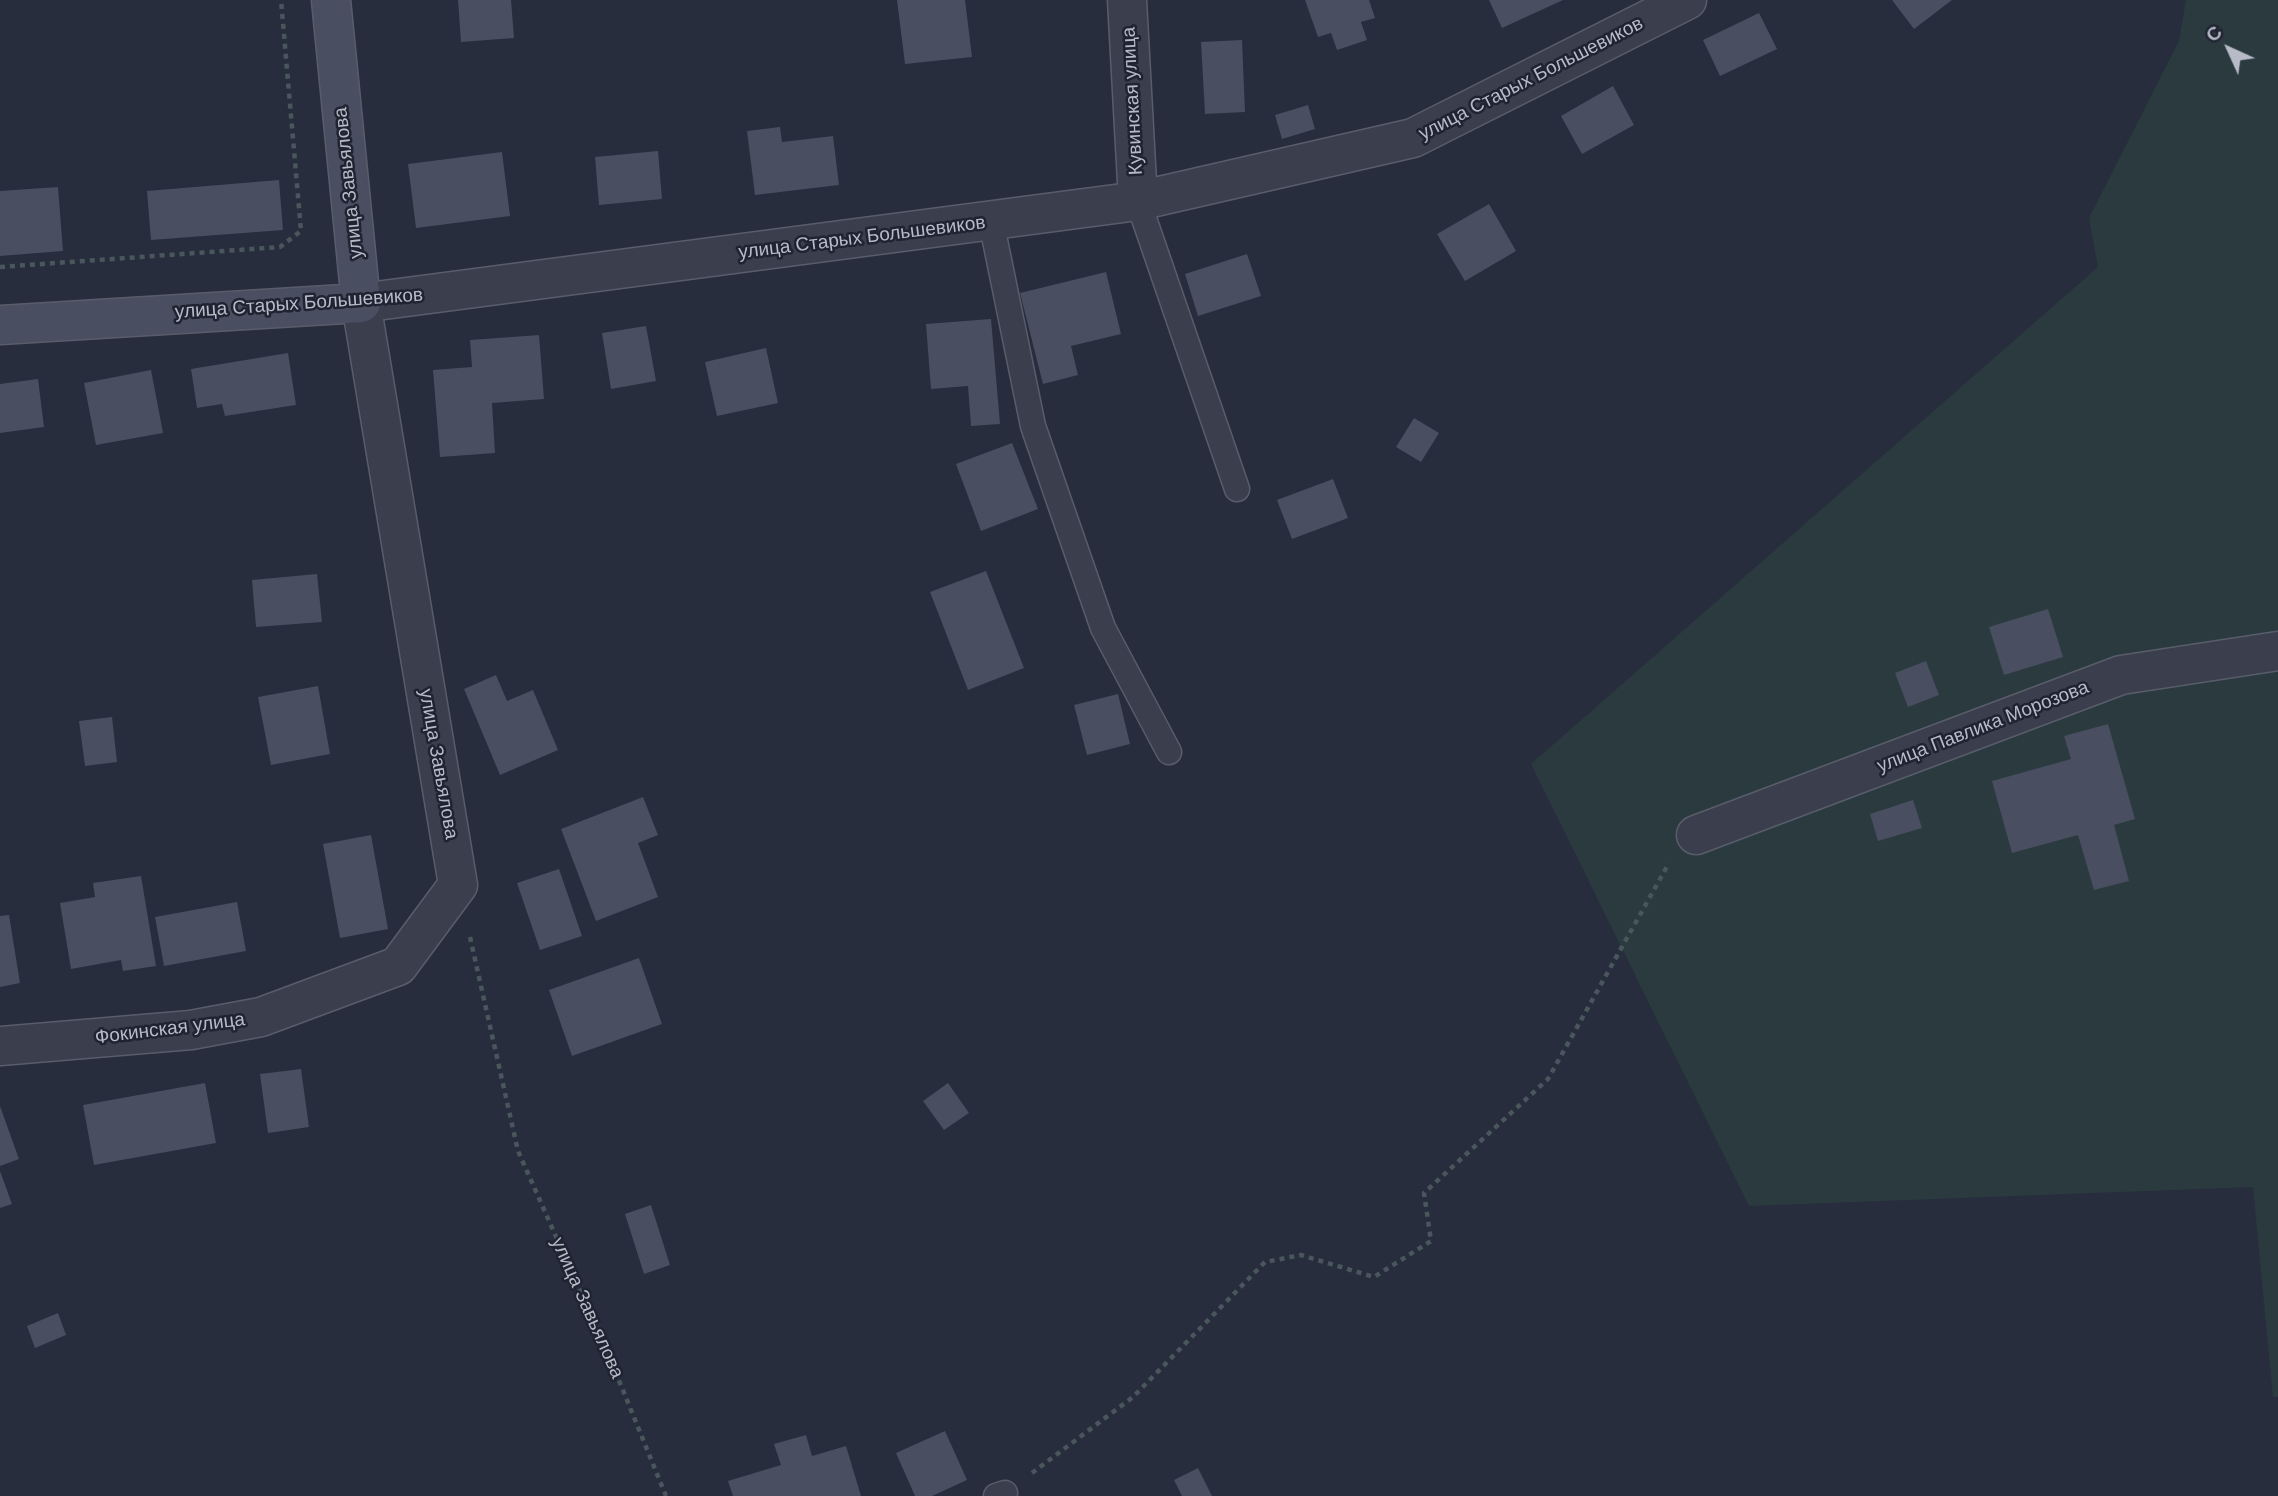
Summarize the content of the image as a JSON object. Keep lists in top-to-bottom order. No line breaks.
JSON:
{"streets":{"main road":["улица Старых Большевиков","улица Завьялова"],"street":["Кувинская улица","улица Павлика Морозова","Фокинская улица"]},"crossings":[["улица Старых Большевиков","Кувинская улица"],["улица Старых Большевиков","улица Завьялова"],["улица Завьялова","Фокинская улица"]],"north":"top left"}
